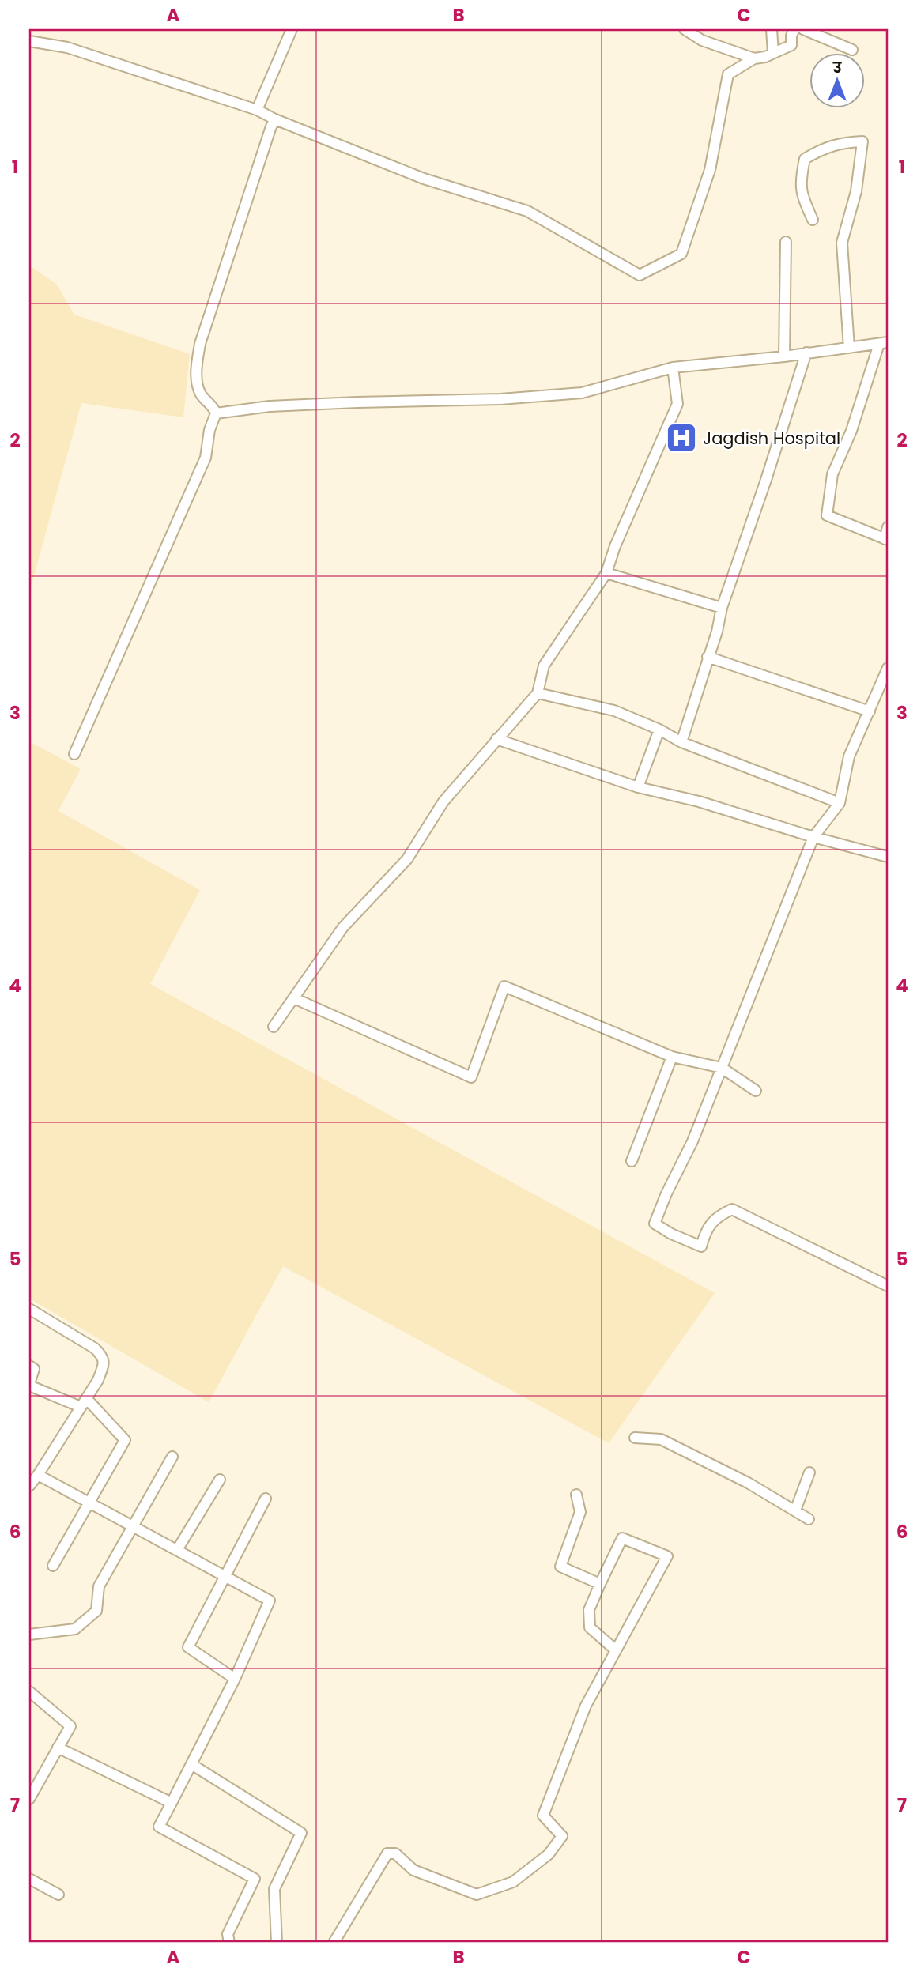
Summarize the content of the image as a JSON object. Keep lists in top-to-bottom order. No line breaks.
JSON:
{"places":{"hospital":["Jagdish Hospital"]},"north":"top","grid":{"columns":["A","B","C"],"rows":["1","2","3","4","5","6","7"]}}
